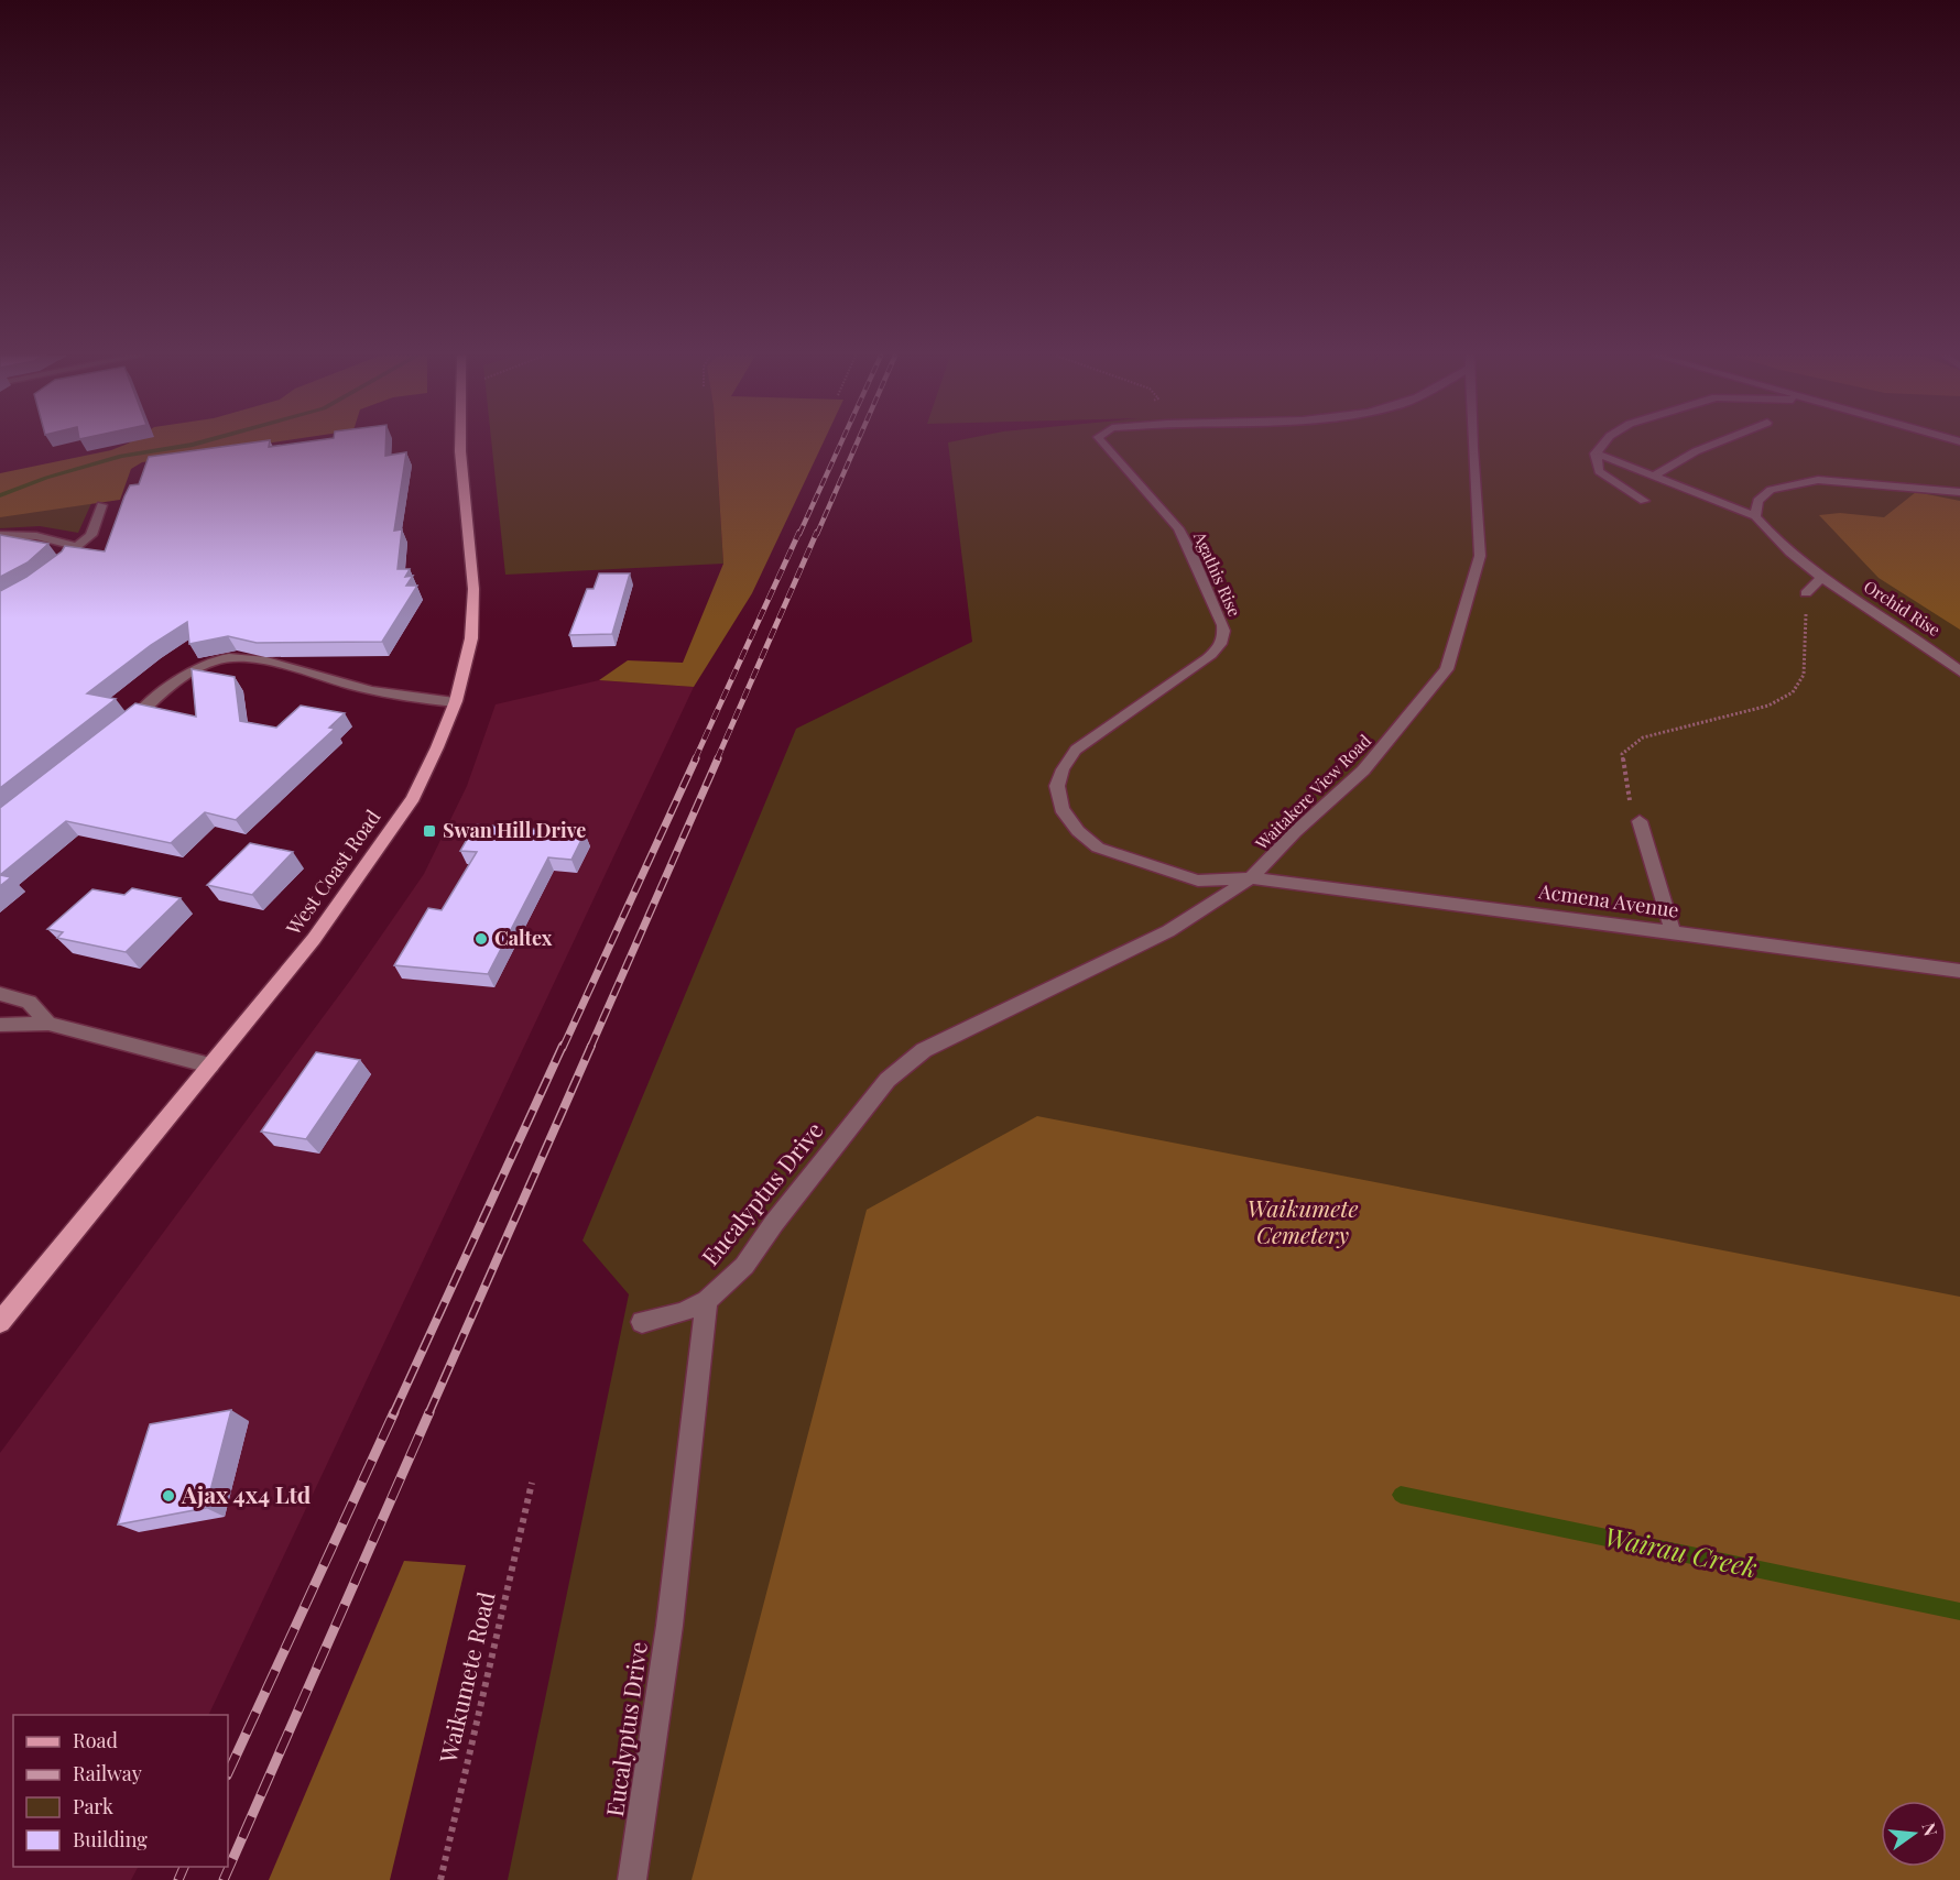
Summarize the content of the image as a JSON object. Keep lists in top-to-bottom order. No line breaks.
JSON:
{"streets":{"main road":["West Coast Road"],"street":["Agathis Rise","Orchid Rise","Waitakere View Road","Acmena Avenue","Eucalyptus Drive"],"path":["Waikumete Road"]},"crossings":[["Agathis Rise","Waitakere View Road"],["Agathis Rise","Acmena Avenue"],["Agathis Rise","Eucalyptus Drive"],["Waitakere View Road","Acmena Avenue"],["Waitakere View Road","Eucalyptus Drive"],["Acmena Avenue","Eucalyptus Drive"]],"water":["Wairau Creek"],"parks":["Waikumete Cemetery"],"places":{"transit":["Swan Hill Drive"],"other":["Caltex","Ajax 4x4 Ltd"]},"legend":["Road","Railway","Park","Building"],"north":"right"}
